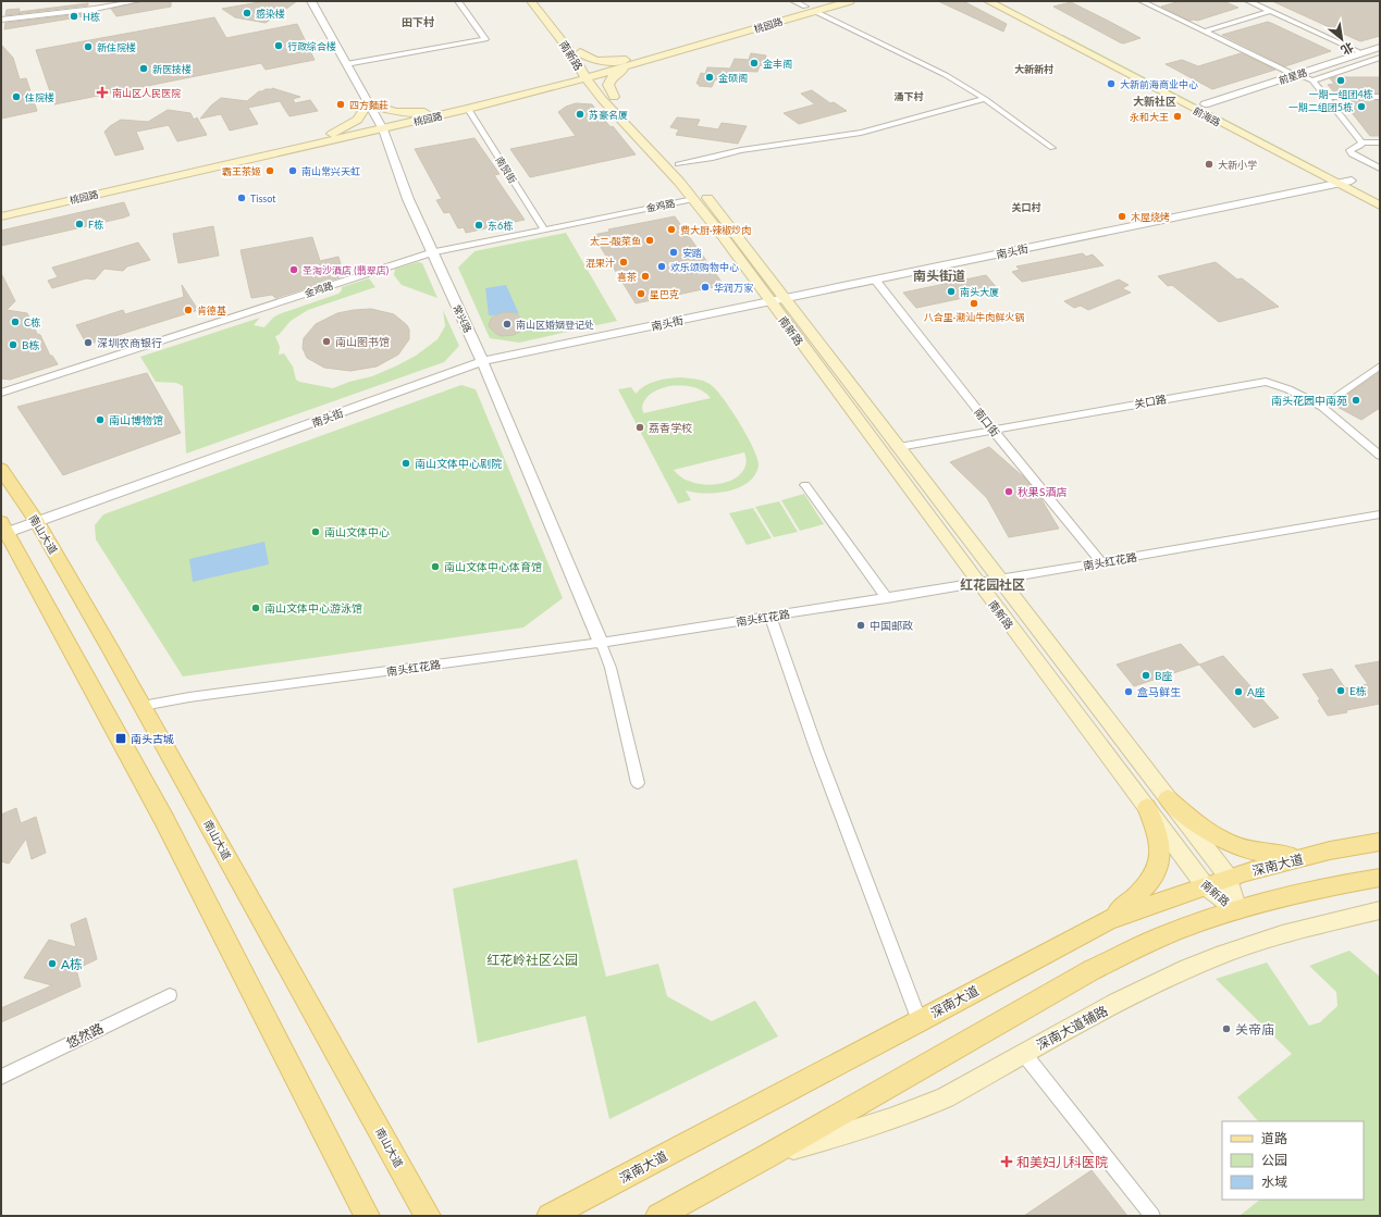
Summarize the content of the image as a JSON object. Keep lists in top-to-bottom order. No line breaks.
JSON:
{"streets":{"main road":["桃园路","南新路","前海路","南山大道","深南大道","深南大道辅路"],"street":["前星路","南贸街","金鸡路","南头街","常兴路","关口路","南口街","南头红花路","悠然路"]},"crossings":[["桃园路","南新路"],["桃园路","南贸街"],["桃园路","常兴路"],["南新路","金鸡路"],["南新路","南头街"],["南新路","关口路"],["南新路","南头红花路"],["南新路","深南大道"],["前星路","前海路"],["前海路","南头街"],["南贸街","金鸡路"],["金鸡路","常兴路"],["南头街","常兴路"],["南头街","南口街"],["南头街","南山大道"],["常兴路","南头红花路"],["关口路","南口街"],["南口街","南头红花路"],["南山大道","南头红花路"]],"districts":["田下村","大新新村","涌下村","大新社区","关口村","南头街道","红花园社区"],"parks":["红花岭社区公园"],"places":{"other":["感染楼","H栋","行政综合楼","新住院楼","金丰阁","新医技楼","金硕阁","一期一组团4栋","大新前海商业中心","住院楼","四方麵莊","一期二组团5栋","苏豪名厦","永和大王","大新小学","霸王茶姬","南山常兴天虹","Tissot","木屋烧烤","F栋","东6栋","费大厨·辣椒炒肉","太二·酸菜鱼","安踏","混果汁","欢乐颂购物中心","圣淘沙酒店 (翡翠店)","喜茶","华润万家","南头大厦","星巴克","八合里·潮汕牛肉鲜火锅","肯德基","C栋","南山区婚姻登记处","南山图书馆","深圳农商银行","B栋","南头花园中南苑","南山博物馆","荔香学校","南山文体中心剧院","秋果S酒店","南山文体中心","南山文体中心体育馆","南山文体中心游泳馆","中国邮政","B座","E栋","盒马鲜生","A座","A栋","关帝庙"],"health":["南山区人民医院","和美妇儿科医院"],"transit":["南头古城"]},"legend":["道路","公园","水域"],"north":"bottom right"}
